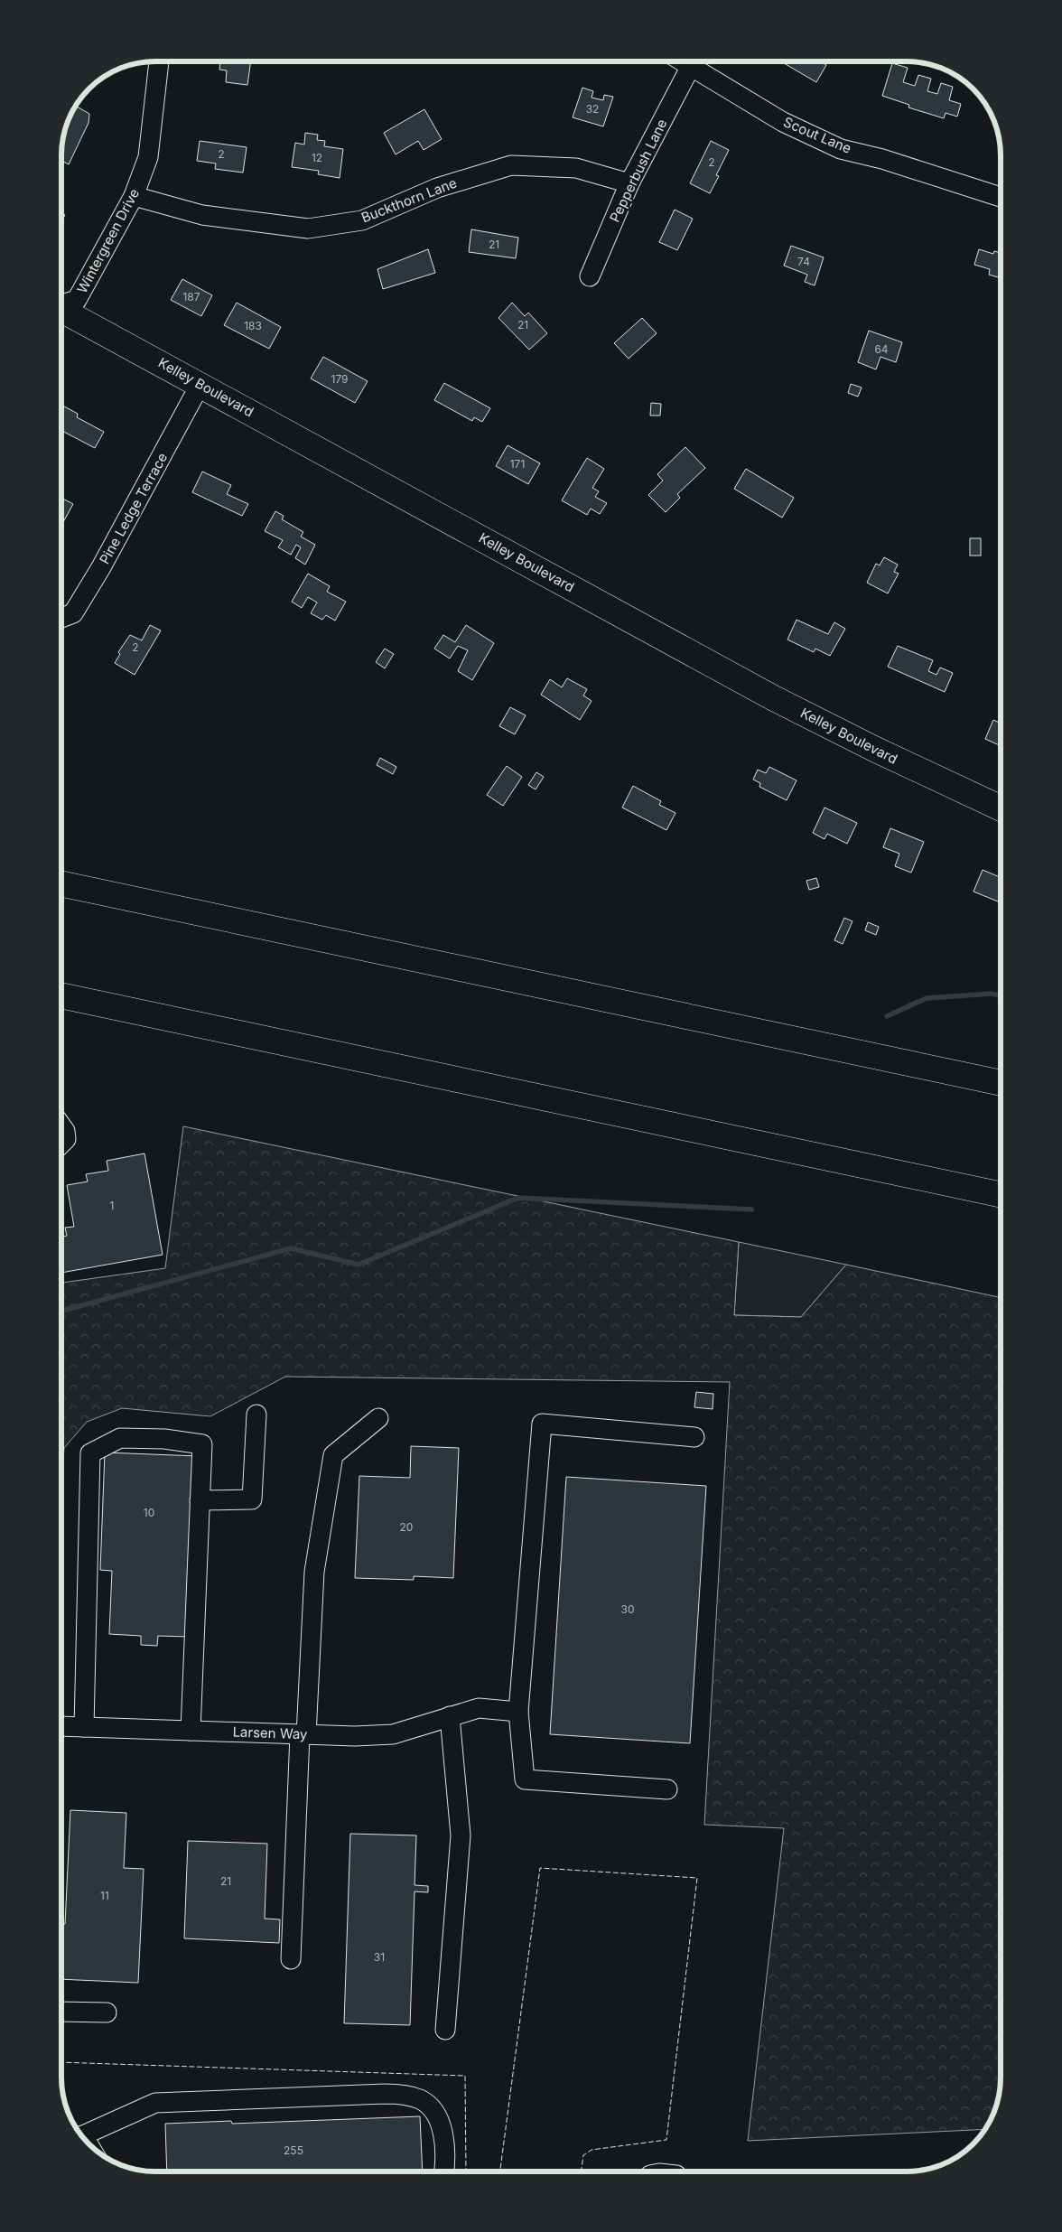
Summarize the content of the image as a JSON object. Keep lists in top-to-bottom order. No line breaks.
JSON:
{"streets":{"main road":["Kelley Boulevard"],"street":["Scout Lane","Pepperbush Lane","Buckthorn Lane","Wintergreen Drive","Pine Ledge Terrace","Larsen Way"]},"crossings":[["Scout Lane","Pepperbush Lane"],["Pepperbush Lane","Buckthorn Lane"],["Buckthorn Lane","Wintergreen Drive"],["Kelley Boulevard","Pine Ledge Terrace"]],"house_numbers":["32","2","12","2","21","74","187","21","183","64","179","171","2","1","10","20","30","21","11","31","255"]}
